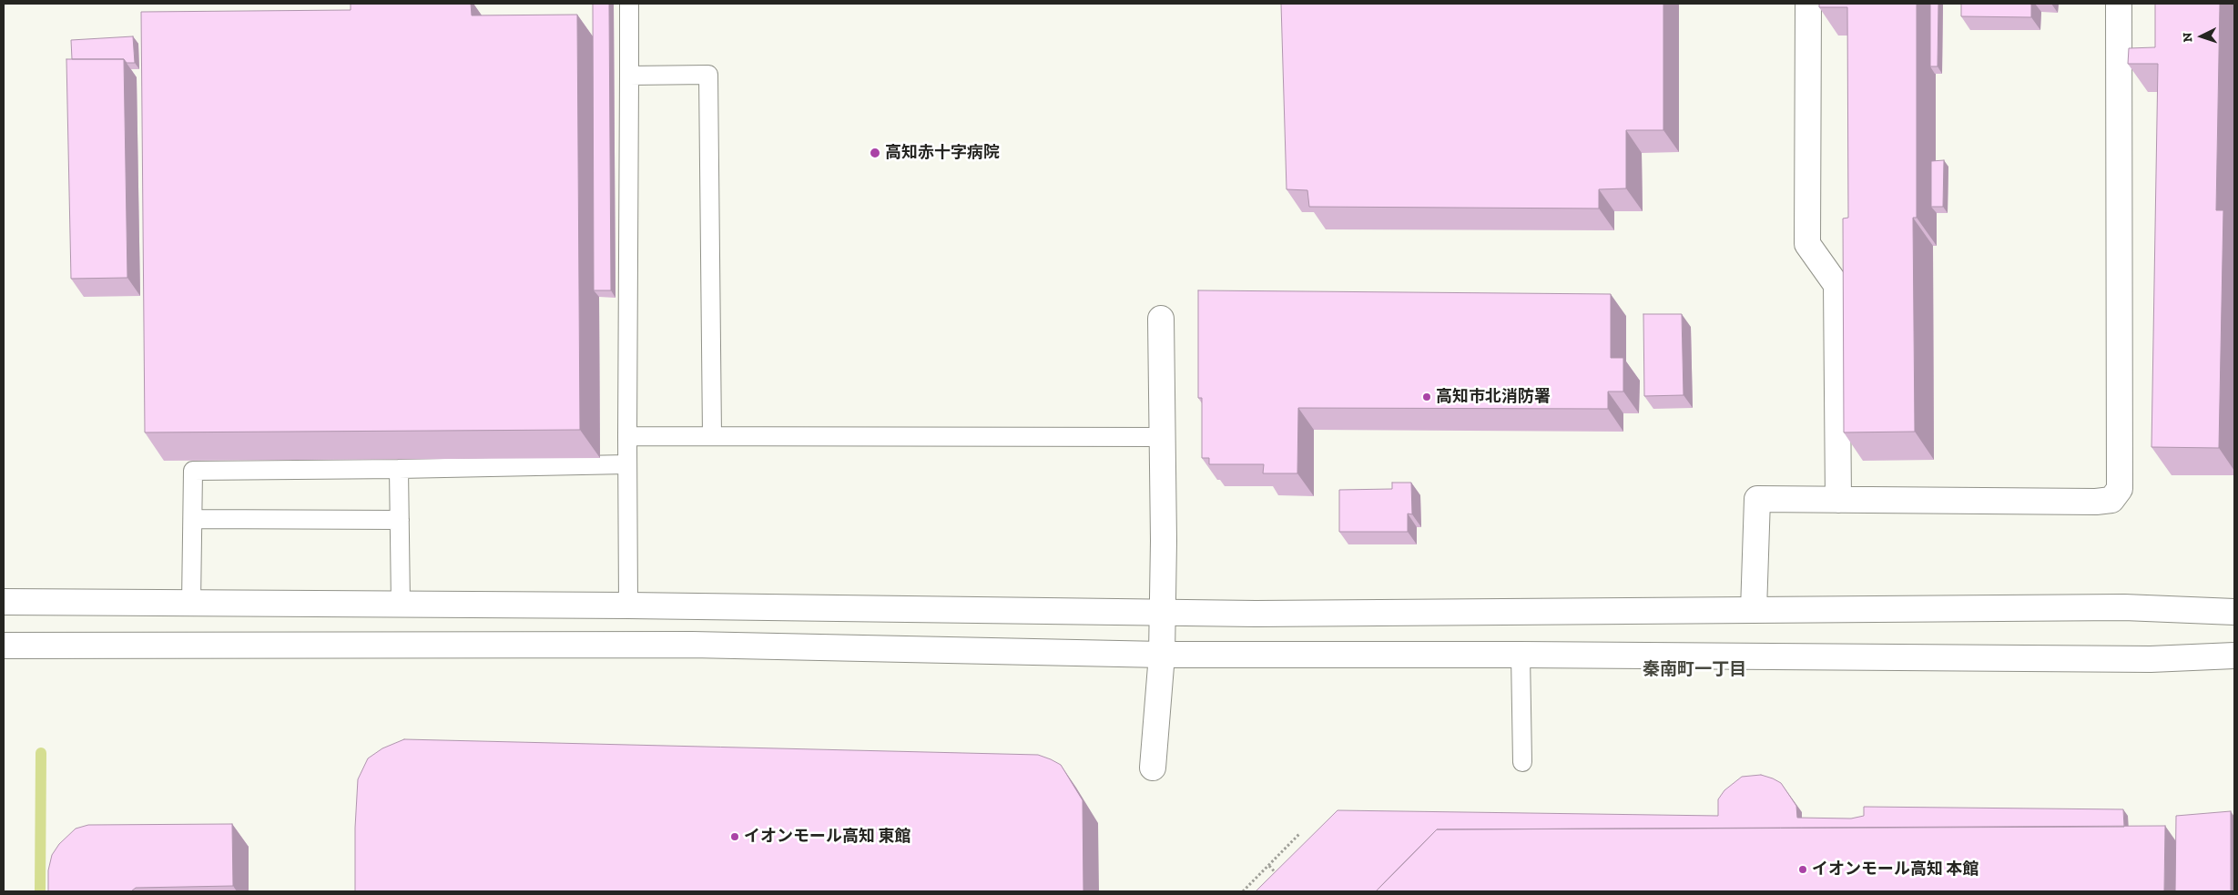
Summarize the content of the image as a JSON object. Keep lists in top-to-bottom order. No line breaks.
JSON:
{"districts":["秦南町一丁目"],"places":["高知赤十字病院","高知市北消防署","イオンモール高知 東館","イオンモール高知 本館"],"north":"left"}
